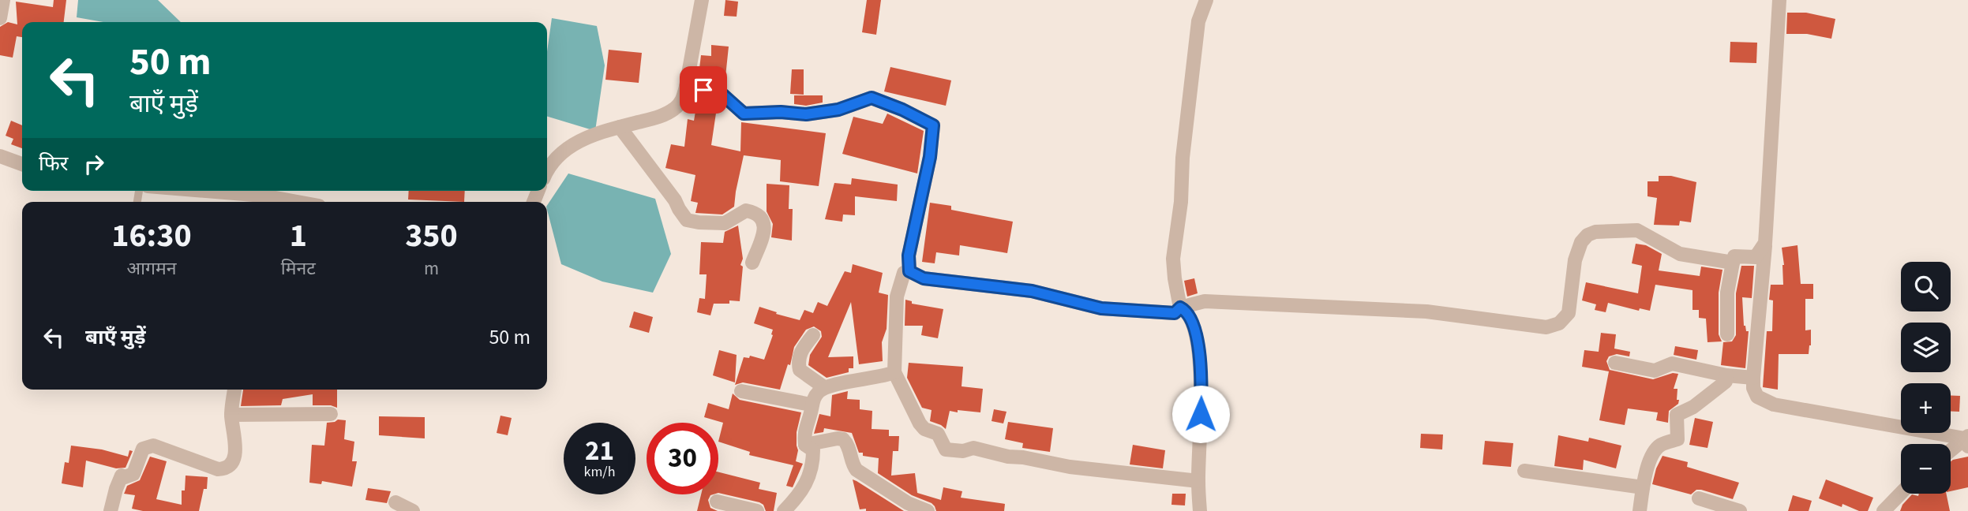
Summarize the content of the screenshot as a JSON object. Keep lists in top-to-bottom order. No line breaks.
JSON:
{"page":{"turn":["50 m","बाएँ मुड़ें"],"then":"फिर","eta":["16:30","आगमन","1","मिनट","350","m"],"map_buttons":["+","−"],"list":[{"name":"बाएँ मुड़ें","value":"50 m"}],"speed":"21 km/h","limit":"30"}}
